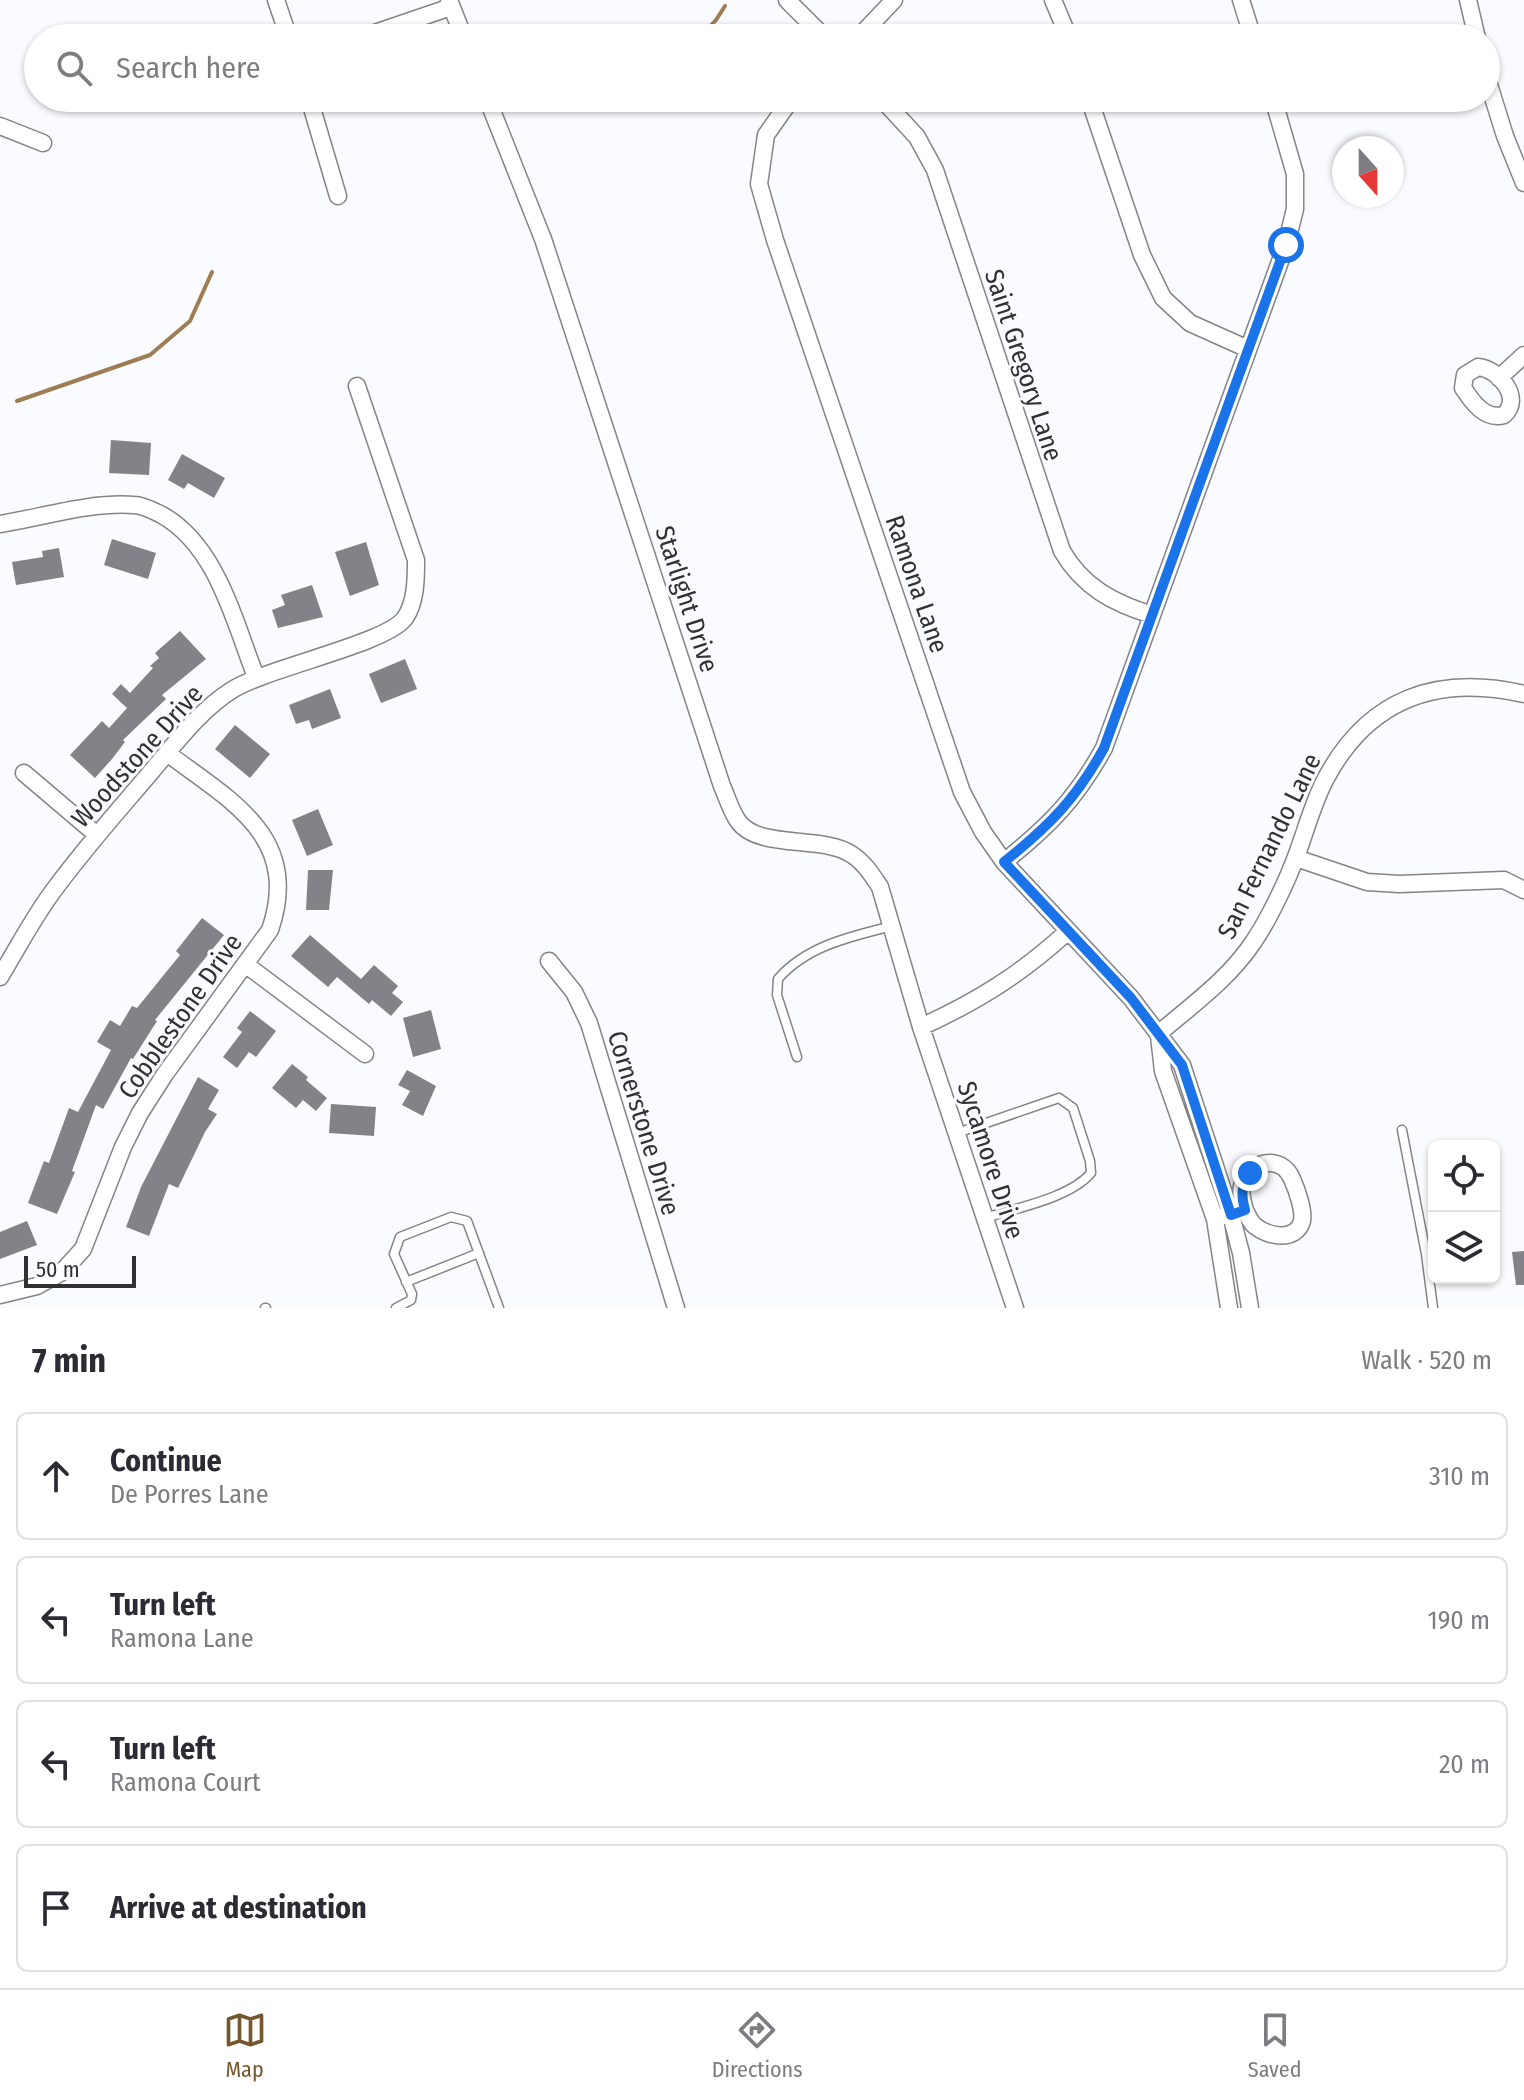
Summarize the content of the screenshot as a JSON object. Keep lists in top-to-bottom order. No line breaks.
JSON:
{"streets":{"street":["Saint Gregory Lane","Ramona Lane","Starlight Drive","Woodstone Drive","San Fernando Lane","Cobblestone Drive","Cornerstone Drive","Sycamore Drive"]},"crossings":[["Ramona Lane","San Fernando Lane"],["Starlight Drive","Sycamore Drive"],["Woodstone Drive","Cobblestone Drive"]],"scale_bar":"50 m","north":"bottom","page":{"search":"Search here","scale":"50 m","heading":["7 min","Walk · 520 m"],"list":[["Continue","De Porres Lane","310 m"],["Turn left","Ramona Lane","190 m"],["Turn left","Ramona Court","20 m"],"Arrive at destination"],"nav":["Map","Directions","Saved"]}}
